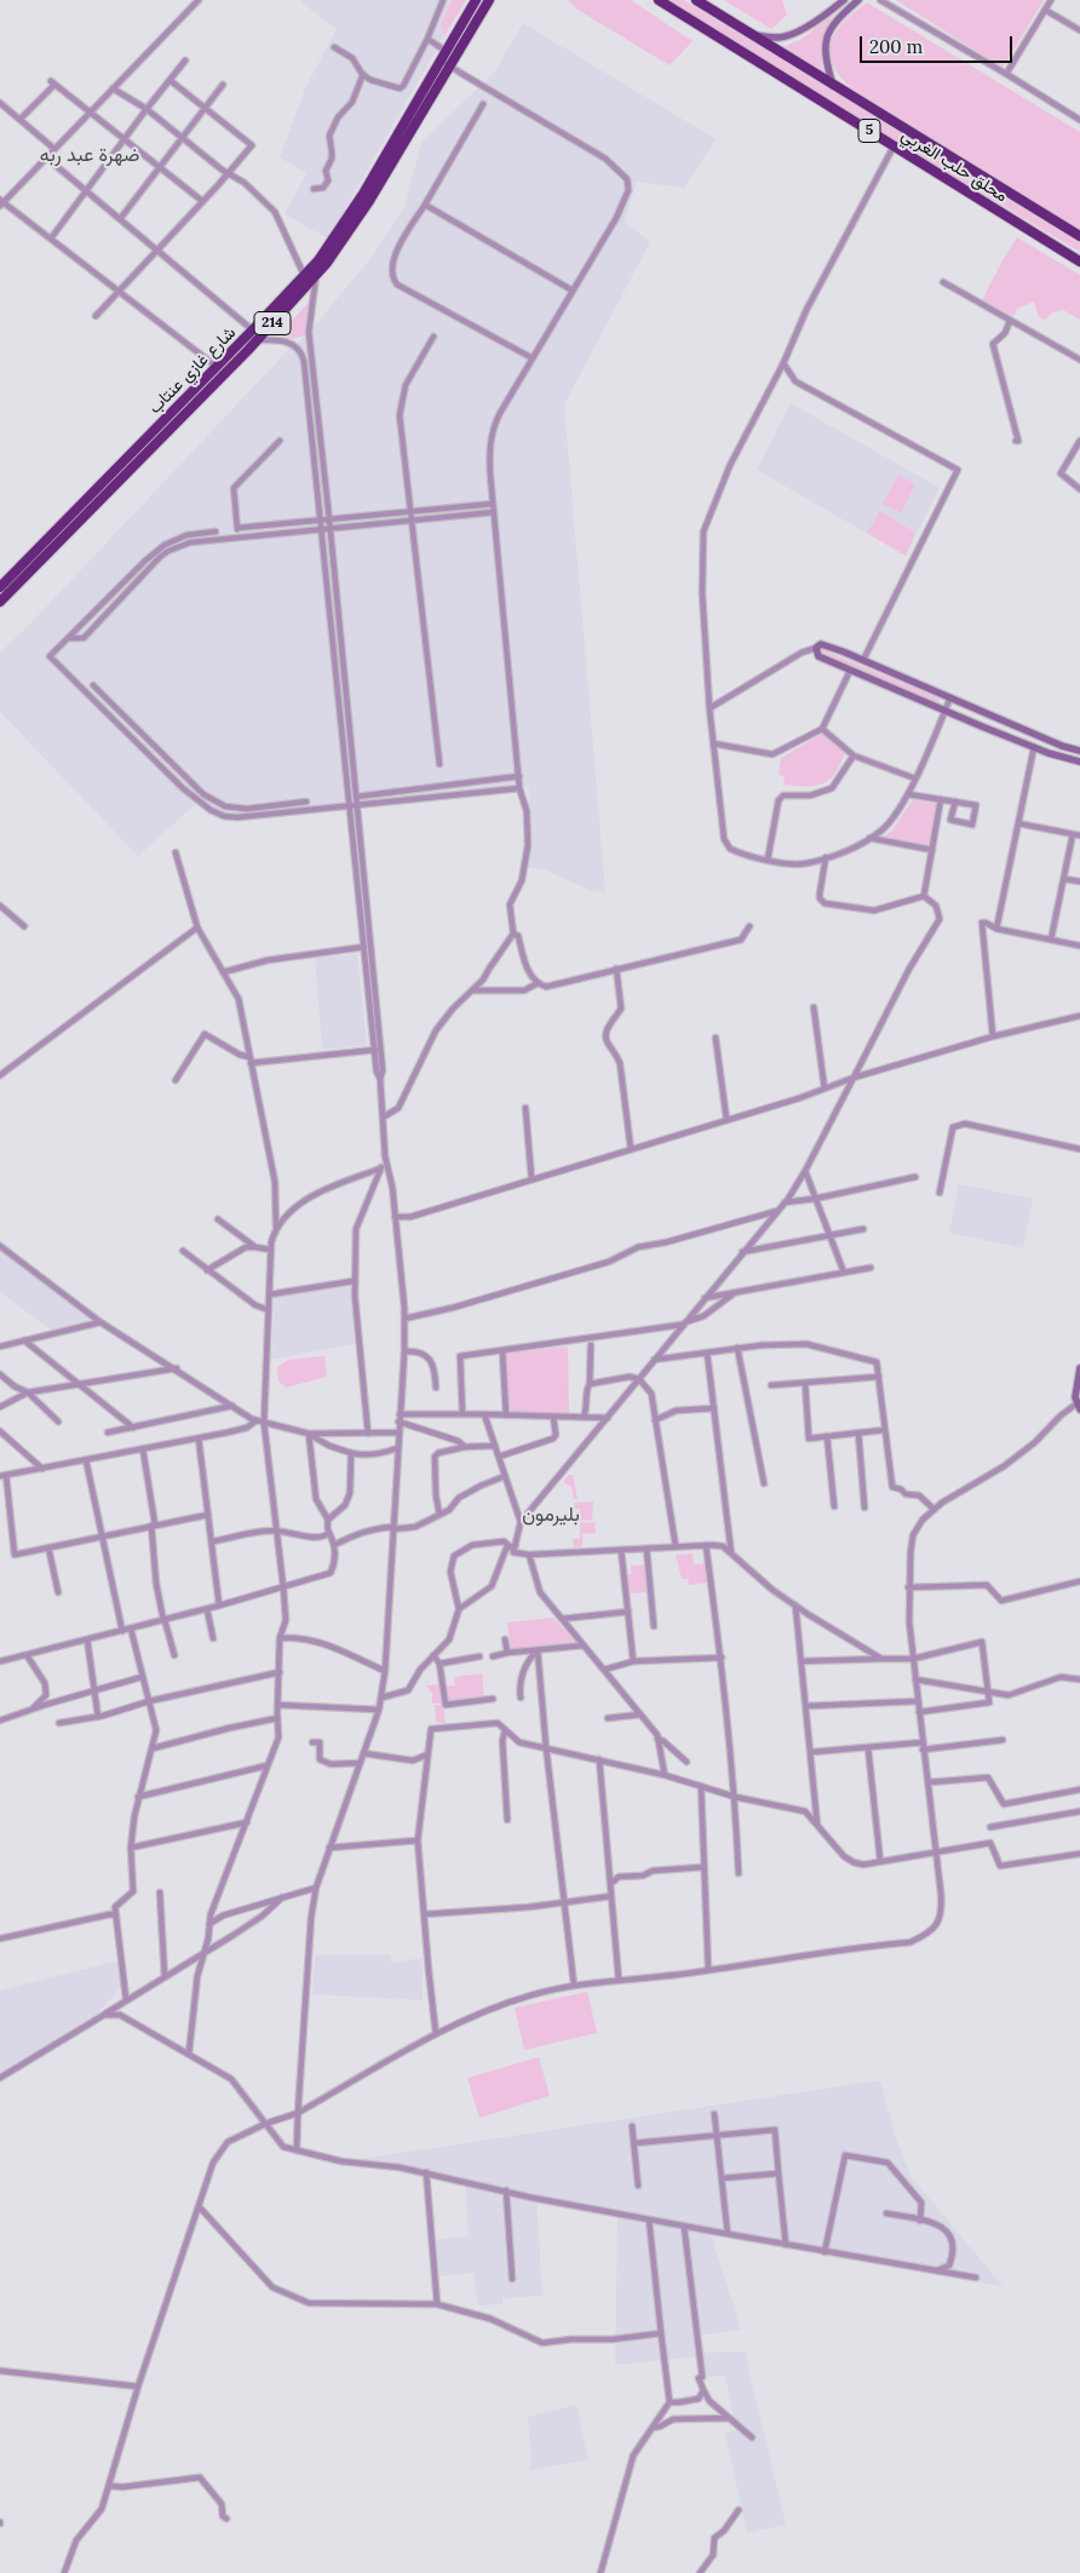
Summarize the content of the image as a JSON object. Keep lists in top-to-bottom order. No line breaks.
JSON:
{"streets":{"highway":["5","محلق حلب الغربي","214","شارع غازي عنتاب"]},"crossings":[["214","شارع غازي عنتاب"]],"districts":["ضهرة عبد ربه","بليرمون"],"scale_bar":"200 m"}
